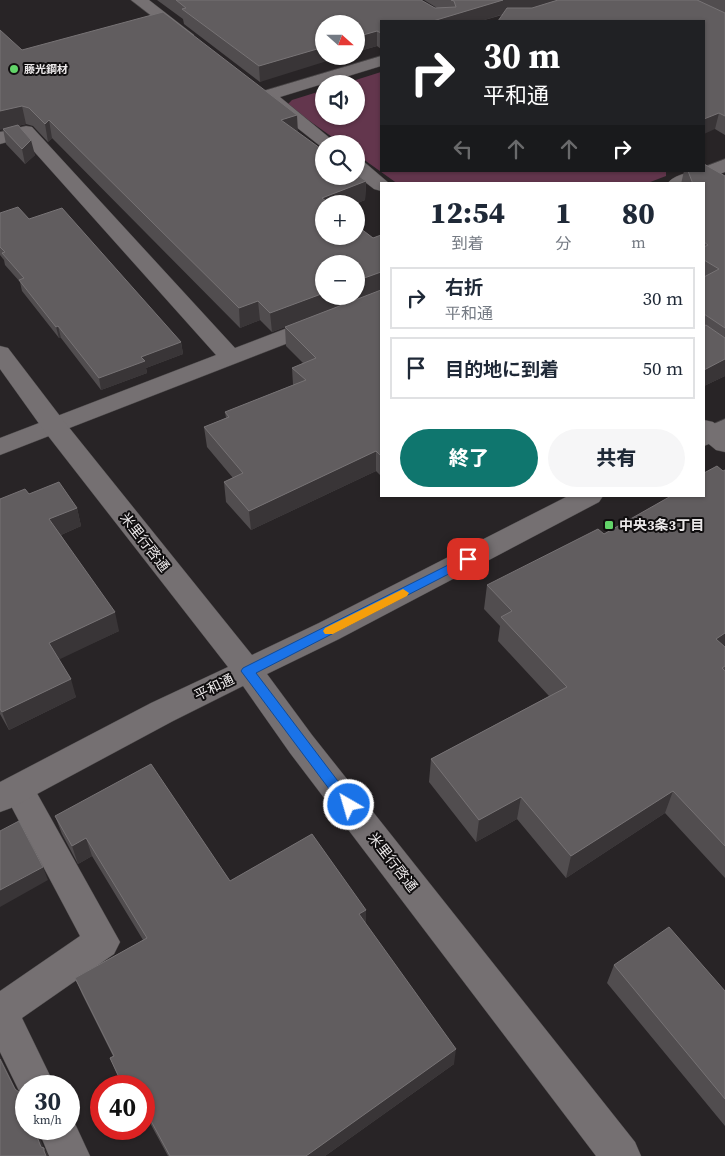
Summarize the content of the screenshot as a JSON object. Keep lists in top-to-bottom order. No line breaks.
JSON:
{"streets":{"street":["米里行啓通","平和通"]},"crossings":[["米里行啓通","平和通"]],"places":{"other":["藤光鋼材"],"transit":["中央3条3丁目"]},"north":"right","page":{"map_buttons":["+","−"],"turn":["30 m","平和通"],"eta":["12:54","到着","1","分","80","m"],"list":[{"name":"右折","note":"平和通","value":"30 m"},{"name":"目的地に到着","value":"50 m"}],"buttons":["終了","共有"],"speed":"30 km/h","limit":"40"}}
